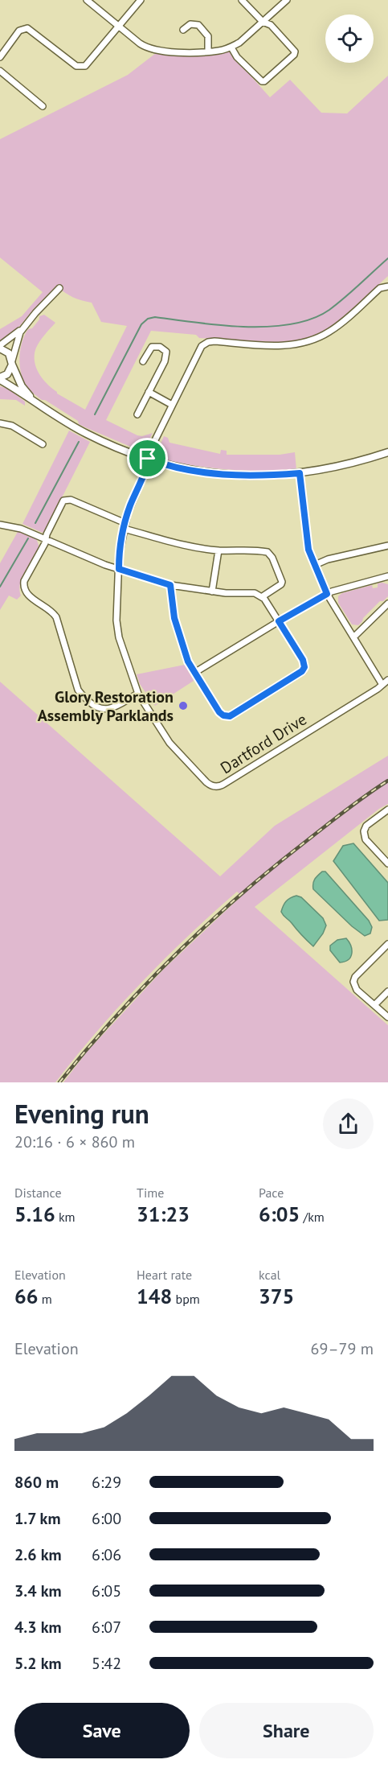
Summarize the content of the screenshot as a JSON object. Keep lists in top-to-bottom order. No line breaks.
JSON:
{"streets":{"street":["Dartford Drive"]},"places":["Glory Restoration Assembly Parklands"],"page":{"heading":["Evening run","20:16 · 6 × 860 m"],"stats":[["Distance","5.16 km"],["Time","31:23"],["Pace","6:05 /km"],["Elevation","66 m"],["Heart rate","148 bpm"],["kcal","375"]],"chart":["Elevation","69–79 m"],"list":[{"name":"860 m","note":"6:29"},{"name":"1.7 km","note":"6:00"},{"name":"2.6 km","note":"6:06"},{"name":"3.4 km","note":"6:05"},{"name":"4.3 km","note":"6:07"},{"name":"5.2 km","note":"5:42"}],"buttons":["Save","Share"]}}
